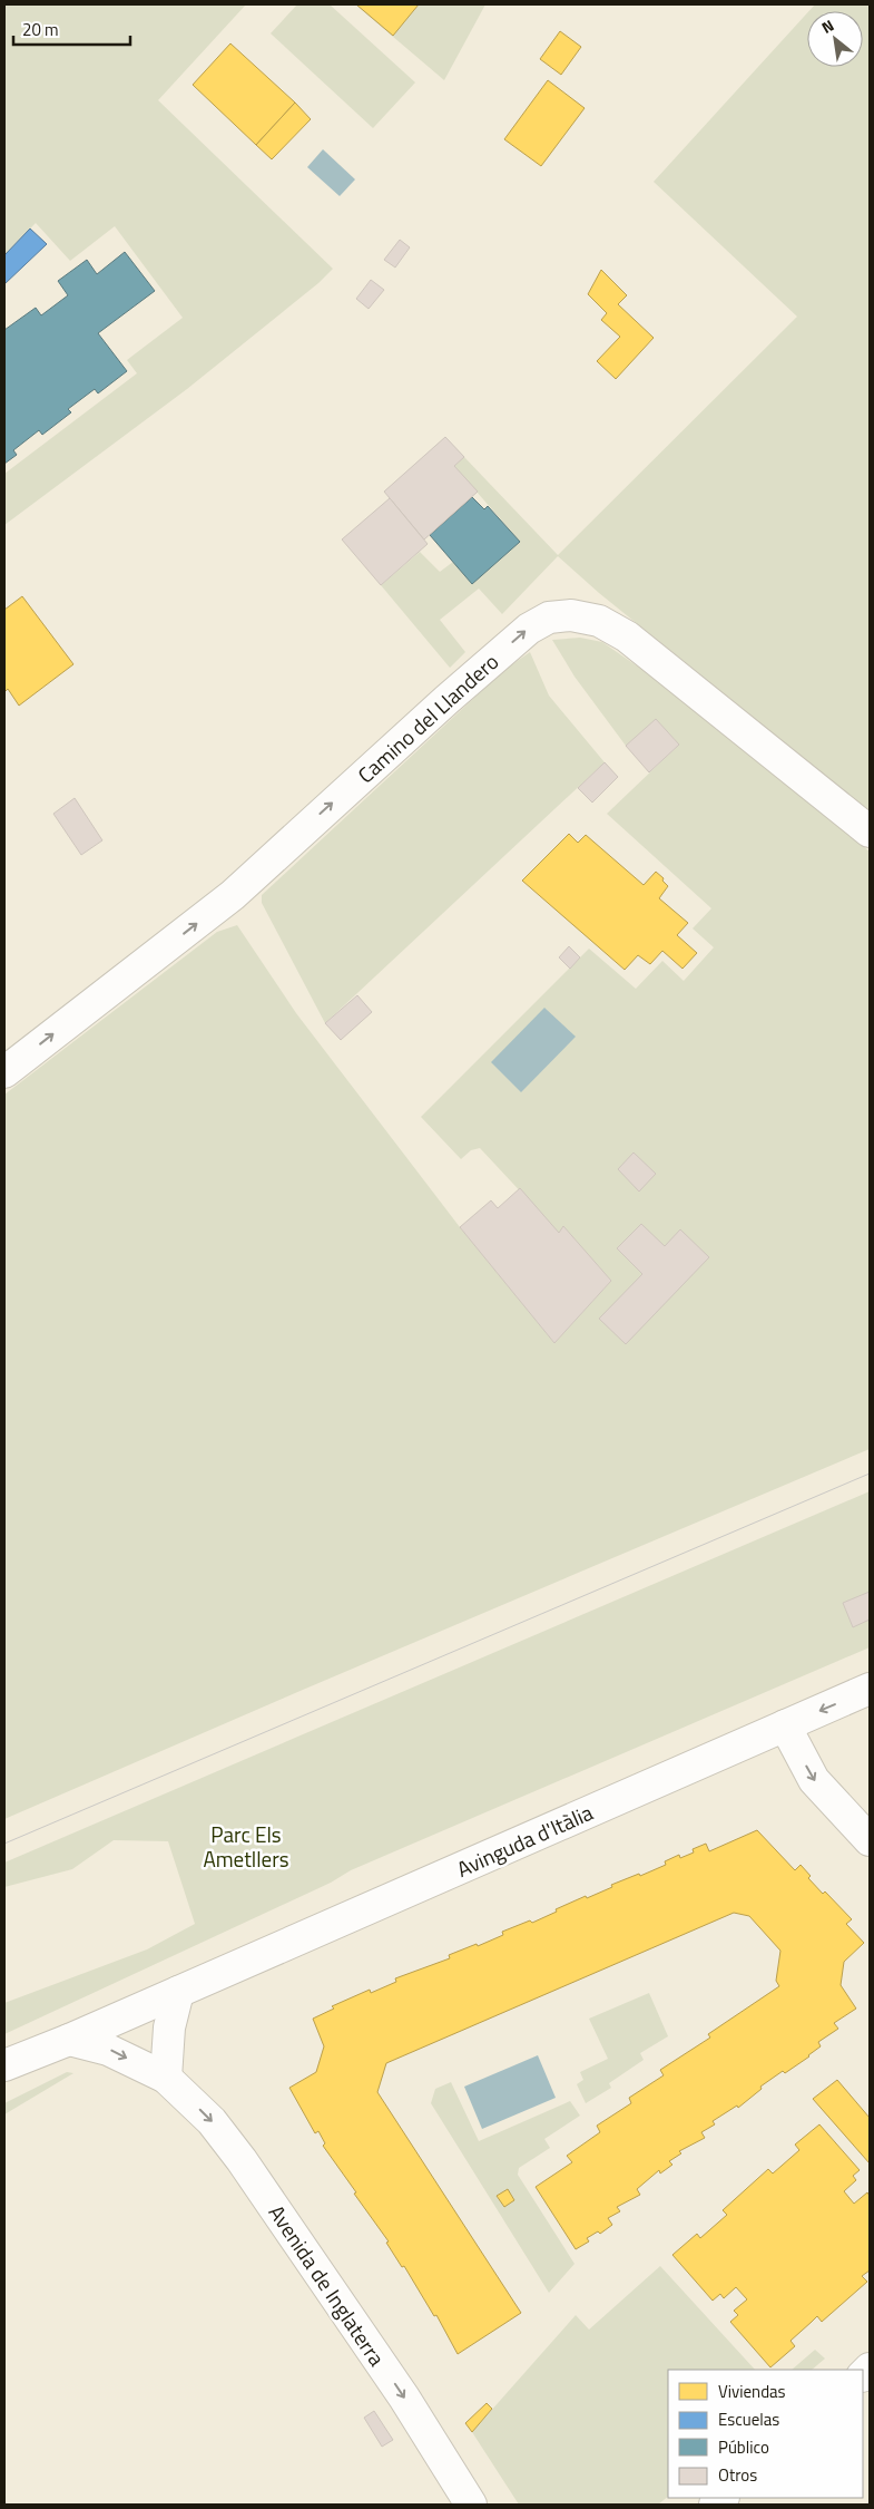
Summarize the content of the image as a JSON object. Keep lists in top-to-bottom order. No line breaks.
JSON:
{"streets":{"street":["Camino del Llandero","Avinguda d'Itàlia","Avenida de Inglaterra"]},"crossings":[["Avinguda d'Itàlia","Avenida de Inglaterra"]],"one_way":["Camino del Llandero","Avenida de Inglaterra"],"parks":["Parc Els Ametllers"],"legend":["Viviendas","Escuelas","Público","Otros"],"scale_bar":"20 m","north":"top left"}
